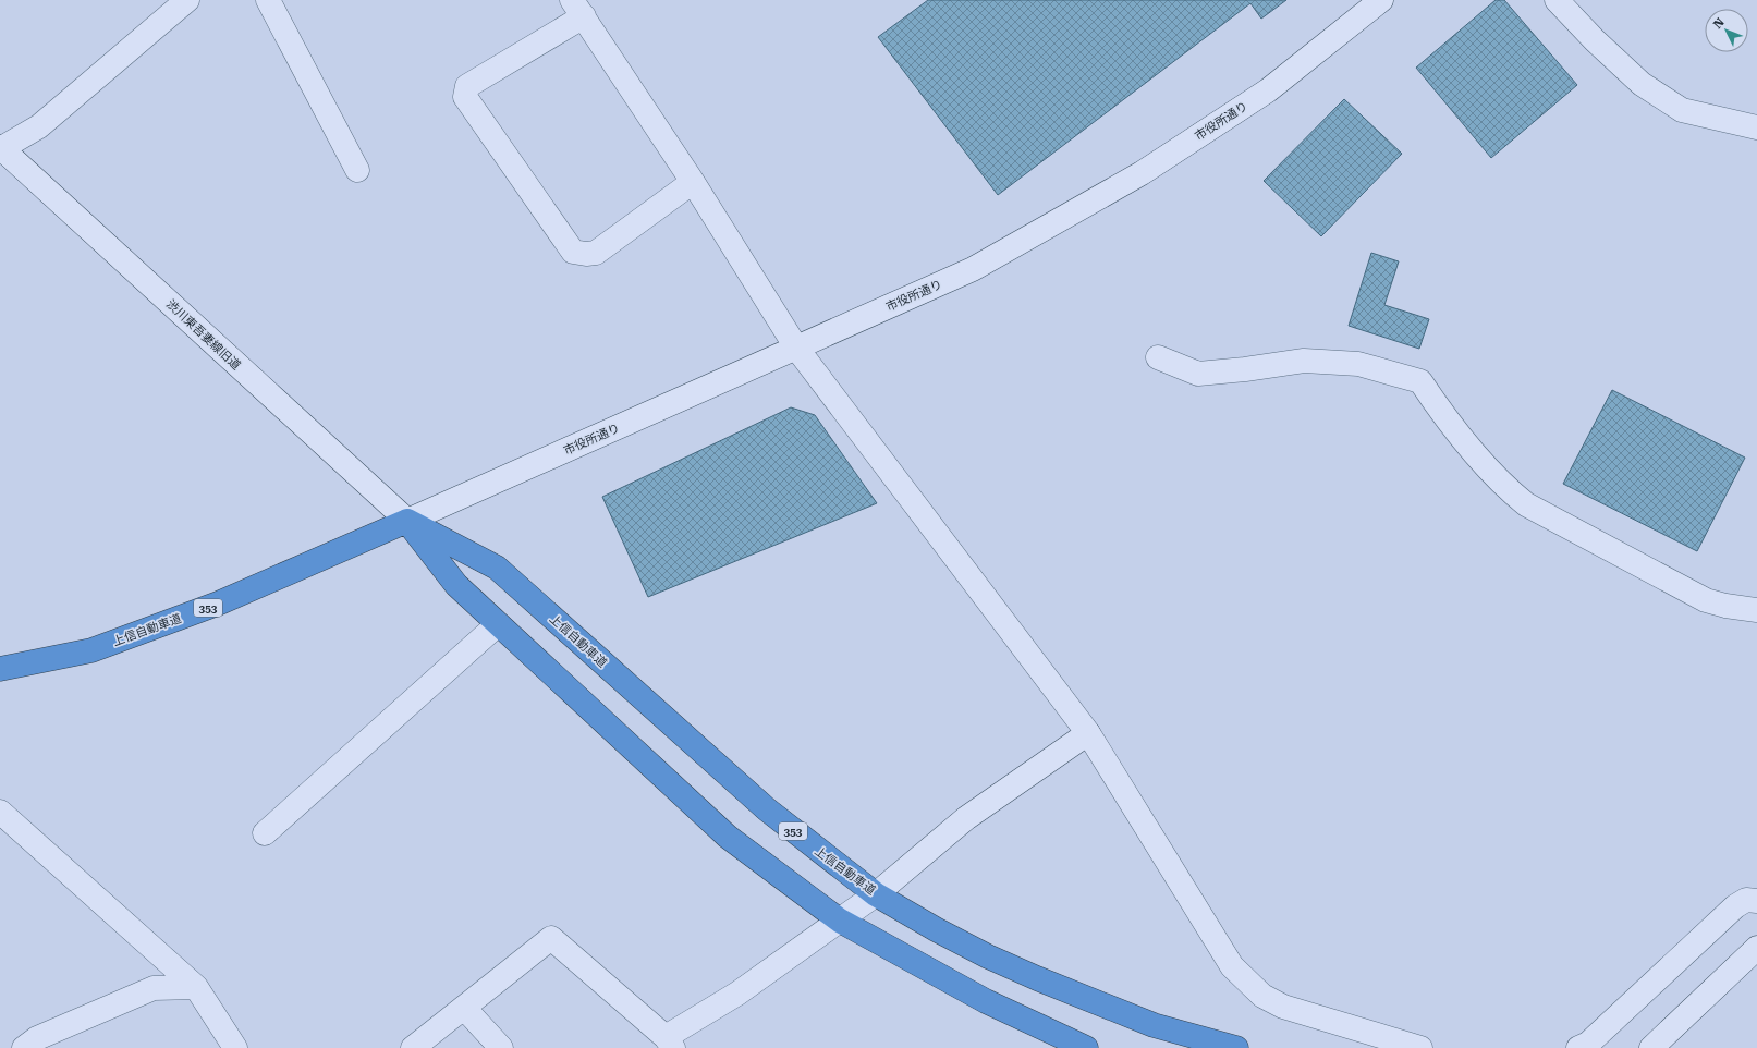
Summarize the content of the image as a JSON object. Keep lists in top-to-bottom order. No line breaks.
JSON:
{"streets":{"highway":["353","上信自動車道"],"street":["市役所通り","渋川東吾妻線旧道"]},"crossings":[["市役所通り","渋川東吾妻線旧道"],["市役所通り","上信自動車道"],["渋川東吾妻線旧道","上信自動車道"]],"north":"top left"}
